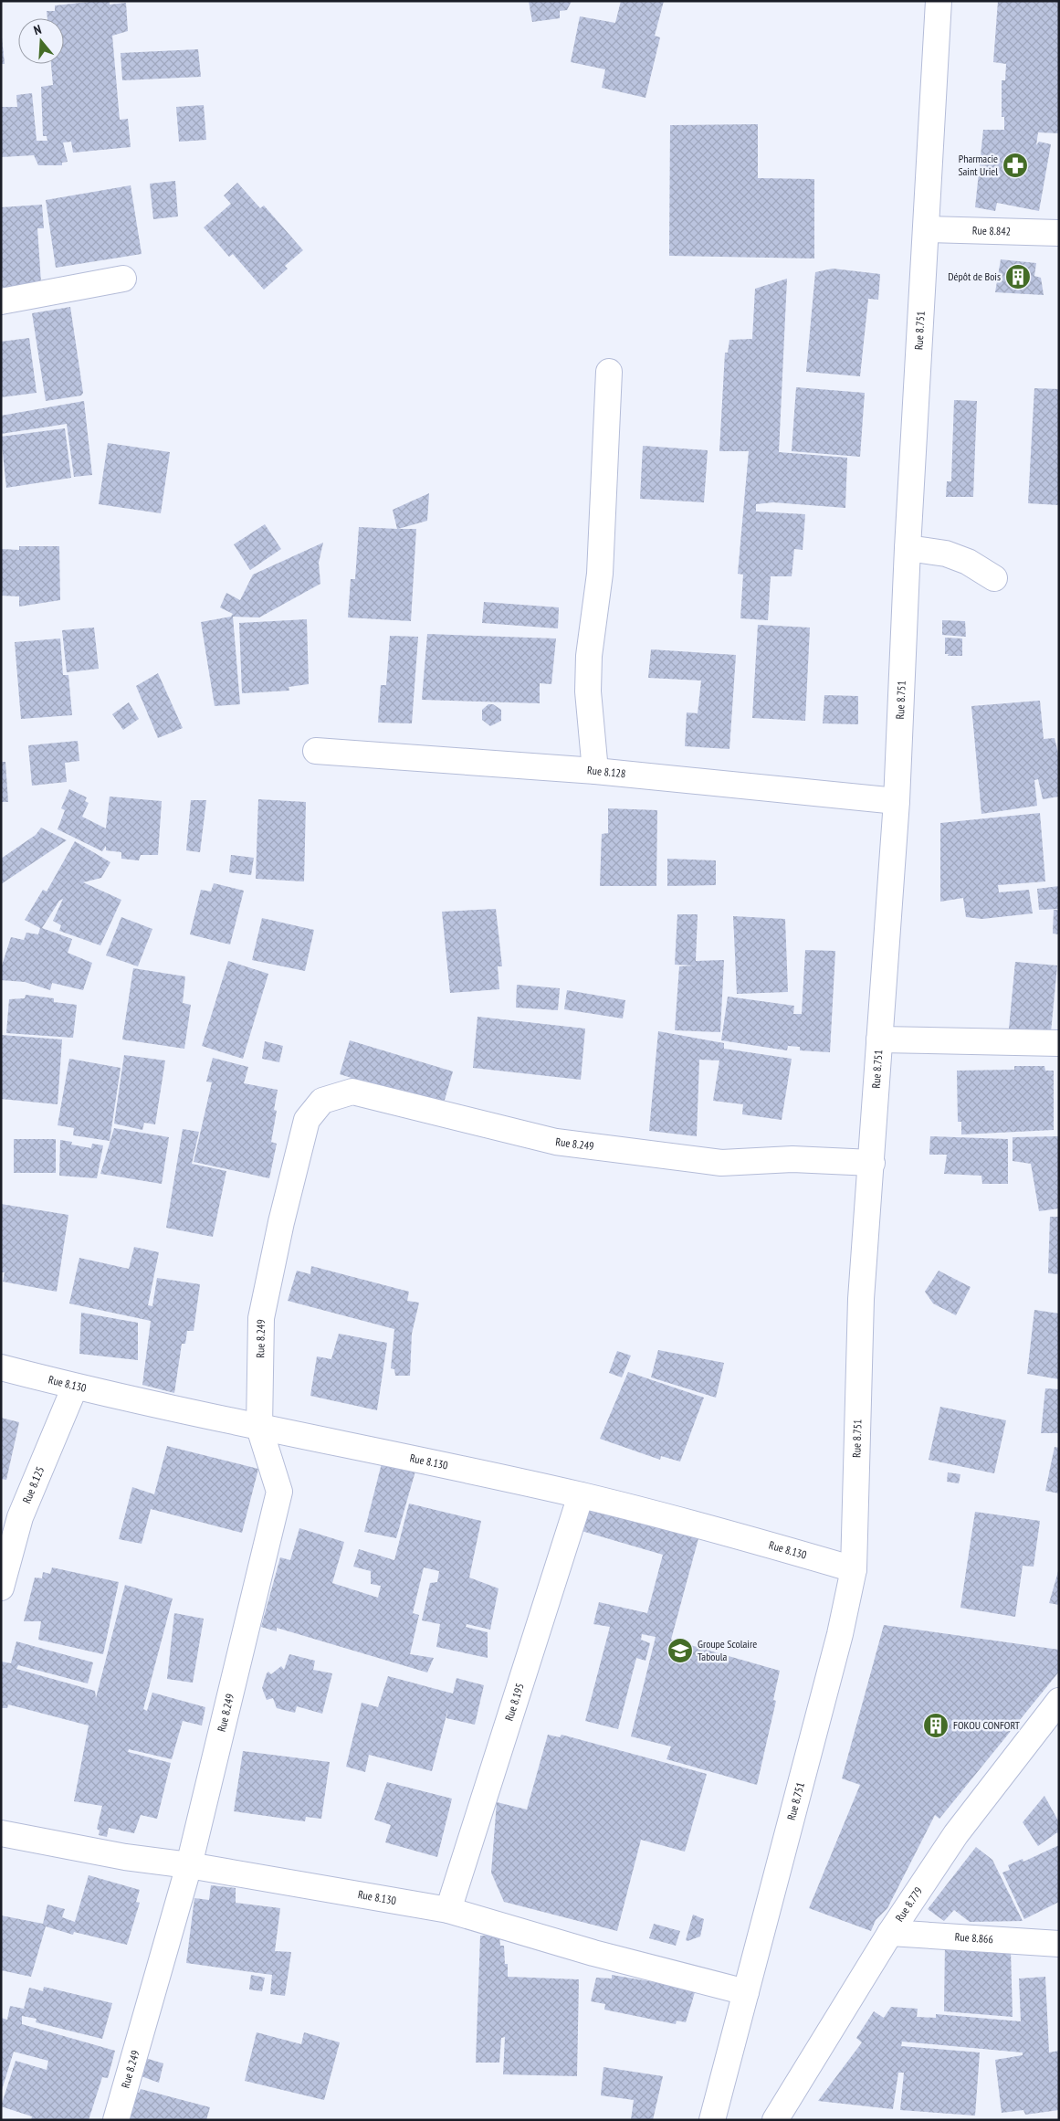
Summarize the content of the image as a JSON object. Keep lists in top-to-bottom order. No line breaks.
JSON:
{"streets":{"street":["Rue 8.842","Rue 8.751","Rue 8.128","Rue 8.249","Rue 8.130","Rue 8.125","Rue 8.195","Rue 8.779","Rue 8.866"]},"crossings":[["Rue 8.842","Rue 8.751"],["Rue 8.751","Rue 8.128"],["Rue 8.751","Rue 8.249"],["Rue 8.751","Rue 8.130"],["Rue 8.249","Rue 8.130"],["Rue 8.130","Rue 8.125"],["Rue 8.130","Rue 8.195"],["Rue 8.779","Rue 8.866"]],"places":{"pharmacy":["Pharmacie Saint Uriel"],"building":["Dépôt de Bois","FOKOU CONFORT"],"school or university":["Groupe Scolaire Taboula"]},"north":"top"}
